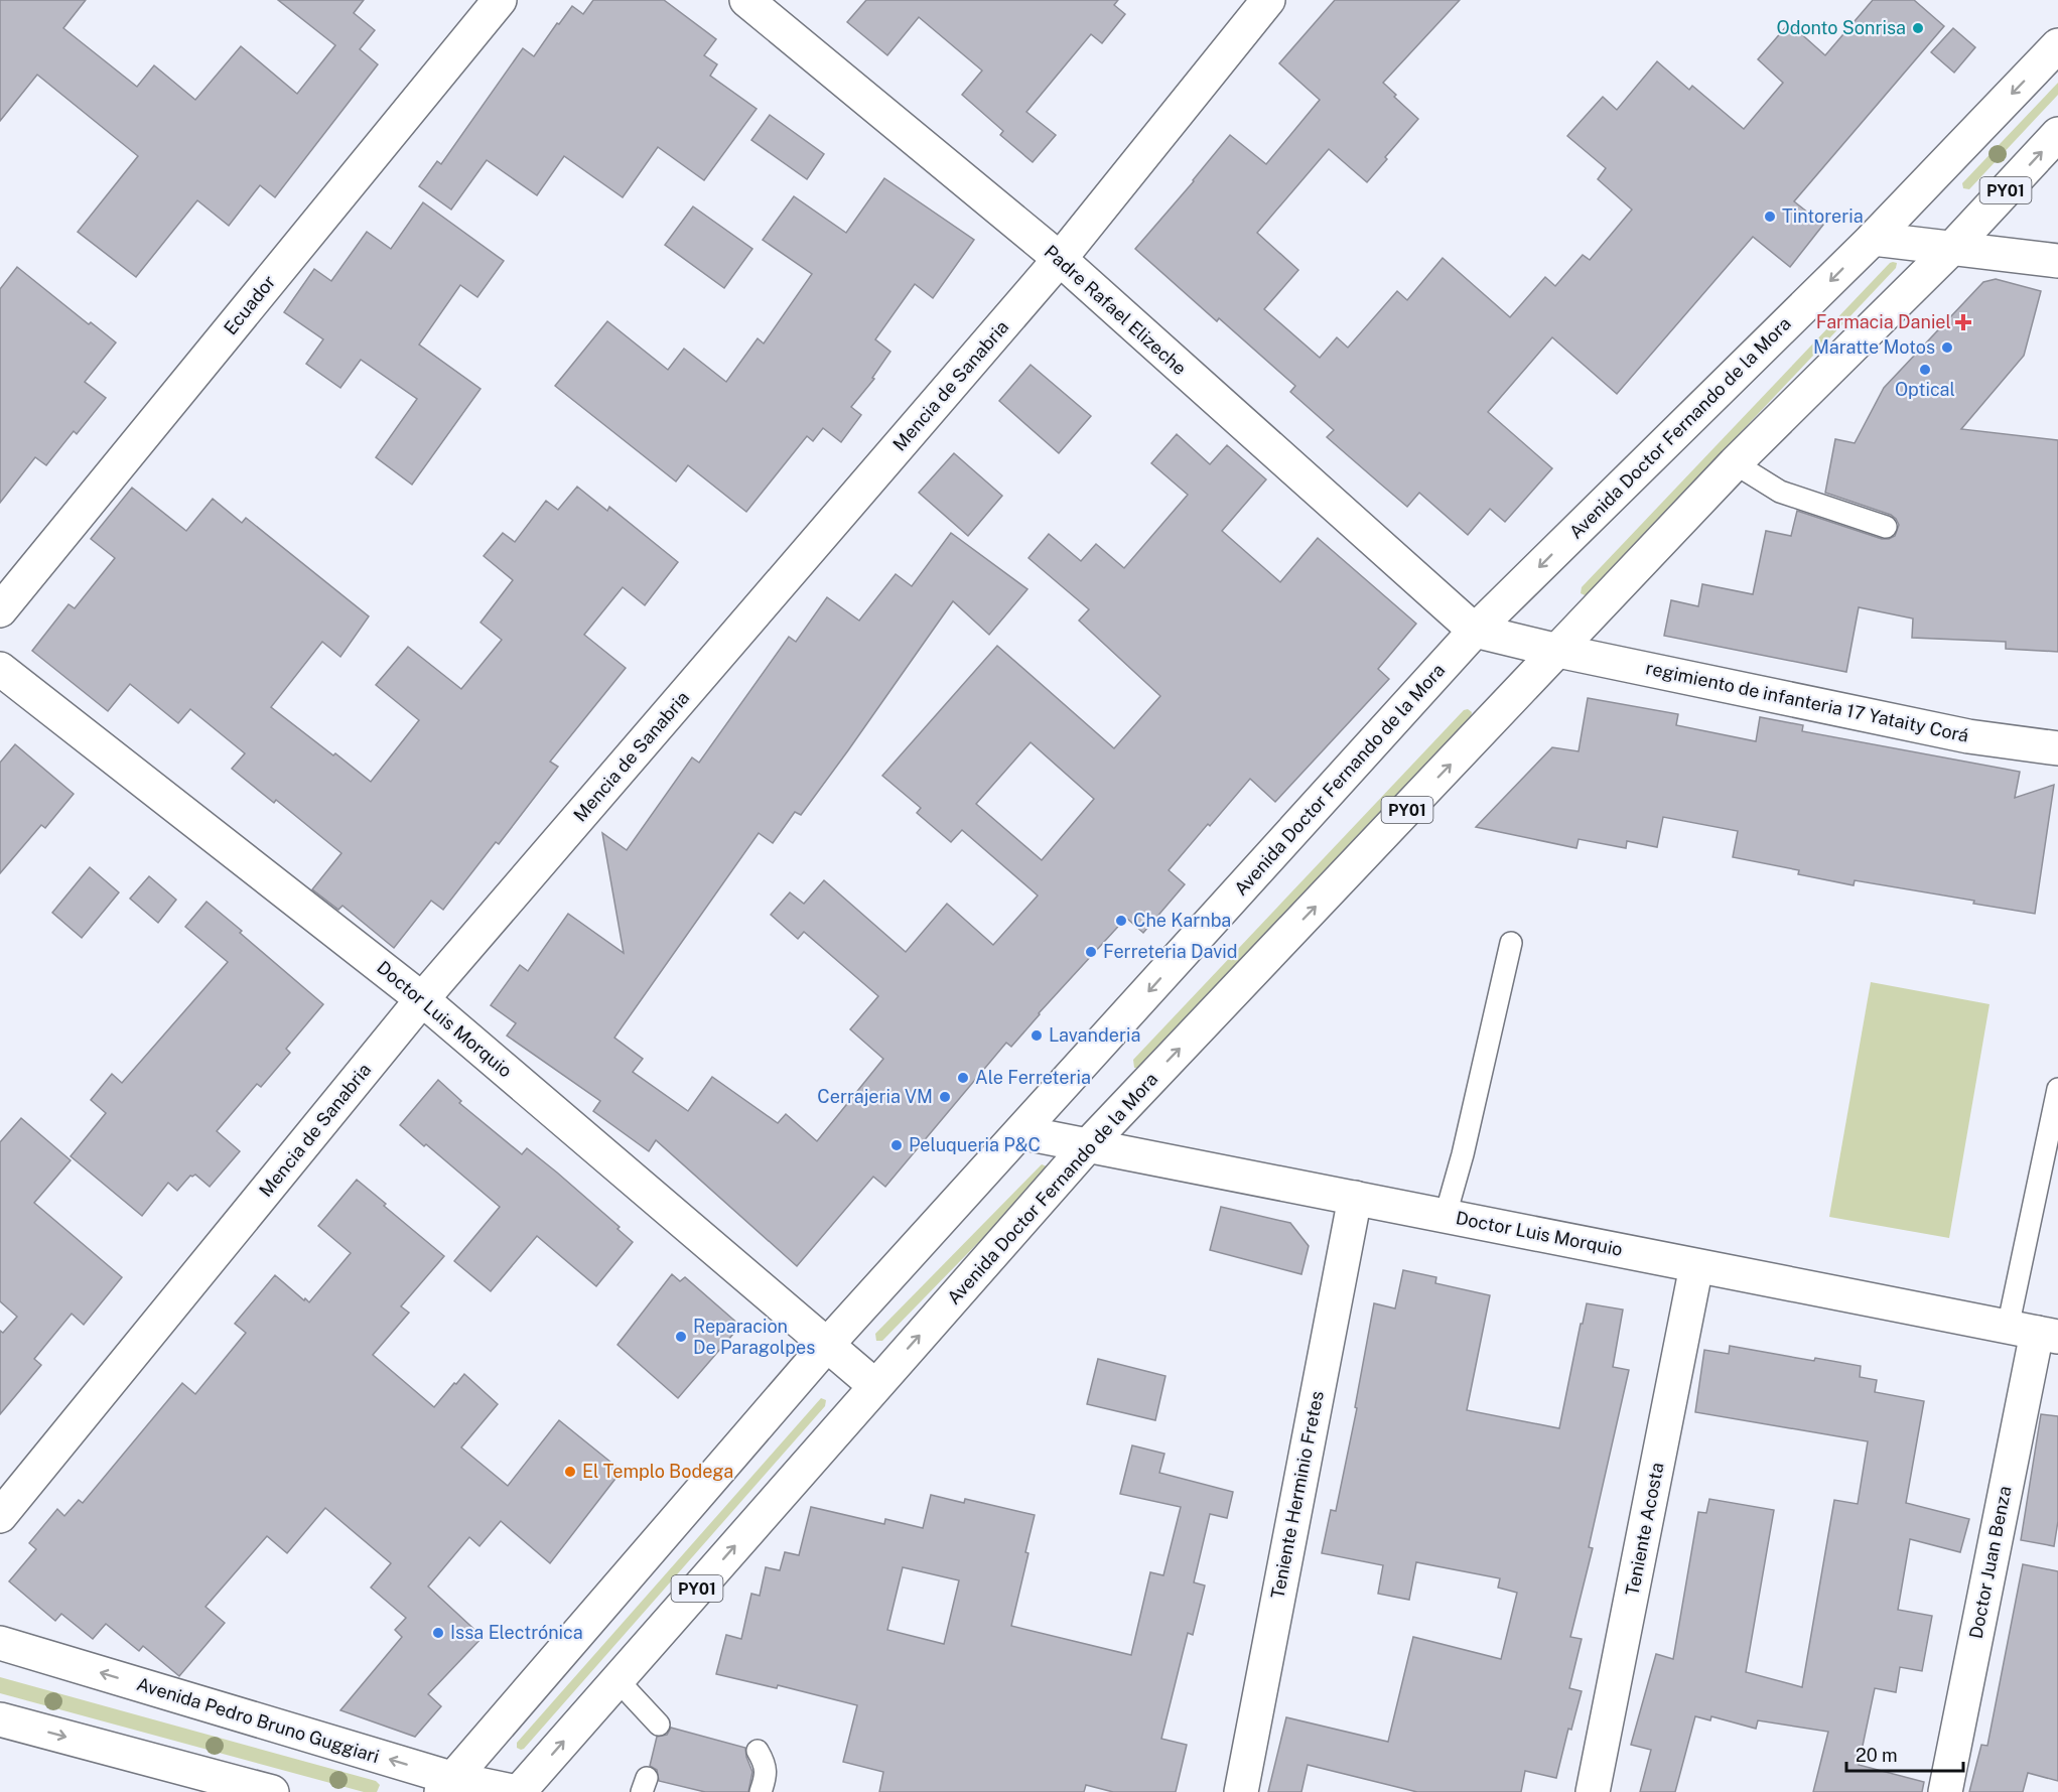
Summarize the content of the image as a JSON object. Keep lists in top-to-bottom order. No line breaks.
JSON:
{"streets":{"main road":["PY01","Ecuador","Padre Rafael Elizeche","Mencia de Sanabria","Avenida Doctor Fernando de la Mora","regimiento de infanteria 17 Yataity Corá","Doctor Luis Morquio","Teniente Herminio Fretes","Teniente Acosta","Doctor Juan Benza","Avenida Pedro Bruno Guggiari"]},"crossings":[["Padre Rafael Elizeche","Mencia de Sanabria"],["Padre Rafael Elizeche","Avenida Doctor Fernando de la Mora"],["Padre Rafael Elizeche","regimiento de infanteria 17 Yataity Corá"],["Mencia de Sanabria","Doctor Luis Morquio"],["Avenida Doctor Fernando de la Mora","regimiento de infanteria 17 Yataity Corá"],["Avenida Doctor Fernando de la Mora","Doctor Luis Morquio"],["Avenida Doctor Fernando de la Mora","Avenida Pedro Bruno Guggiari"],["Doctor Luis Morquio","Teniente Herminio Fretes"],["Doctor Luis Morquio","Teniente Acosta"],["Doctor Luis Morquio","Doctor Juan Benza"]],"places":{"other":["Odonto Sonrisa","Tintoreria","Maratte Motos","Optical","Che Karnba","Ferreteria David","Lavanderia","Ale Ferreteria","Cerrajeria VM","Peluqueria P&C","Reparacion De Paragolpes","El Templo Bodega","Issa Electrónica"],"health":["Farmacia Daniel"]},"scale_bar":"20 m"}
